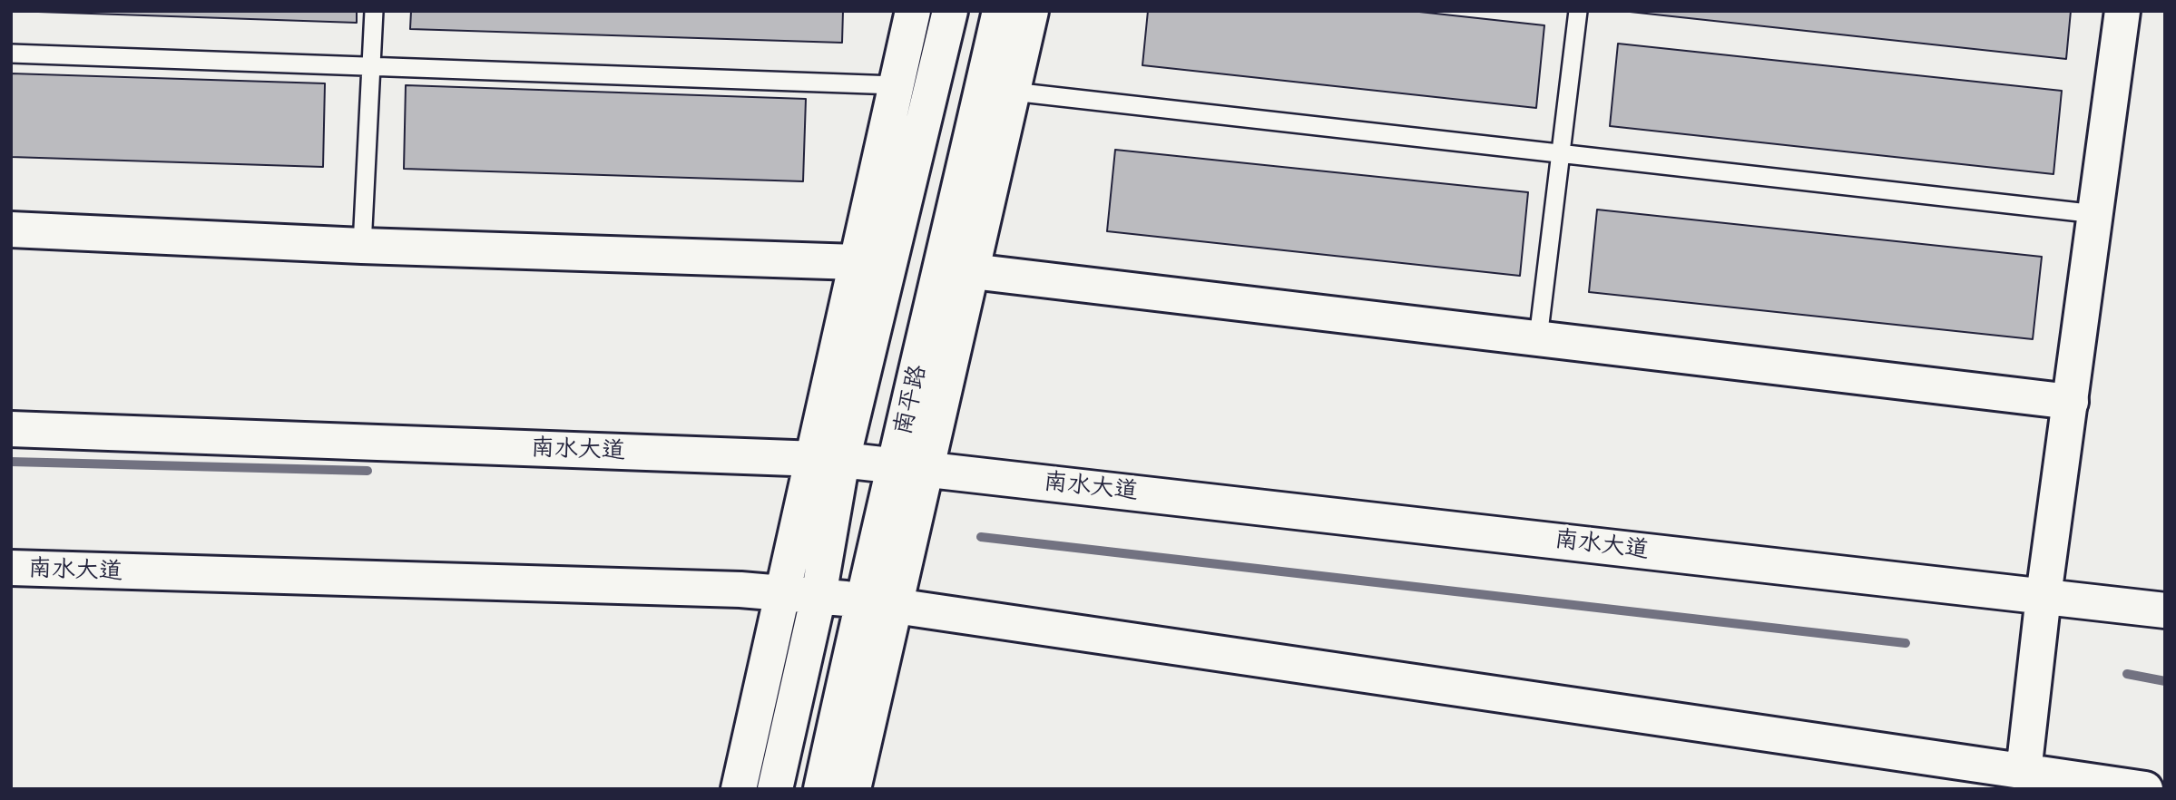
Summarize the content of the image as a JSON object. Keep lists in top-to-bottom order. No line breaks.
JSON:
{"streets":{"main road":["南平路","南水大道"]},"crossings":[["南平路","南水大道"]]}
